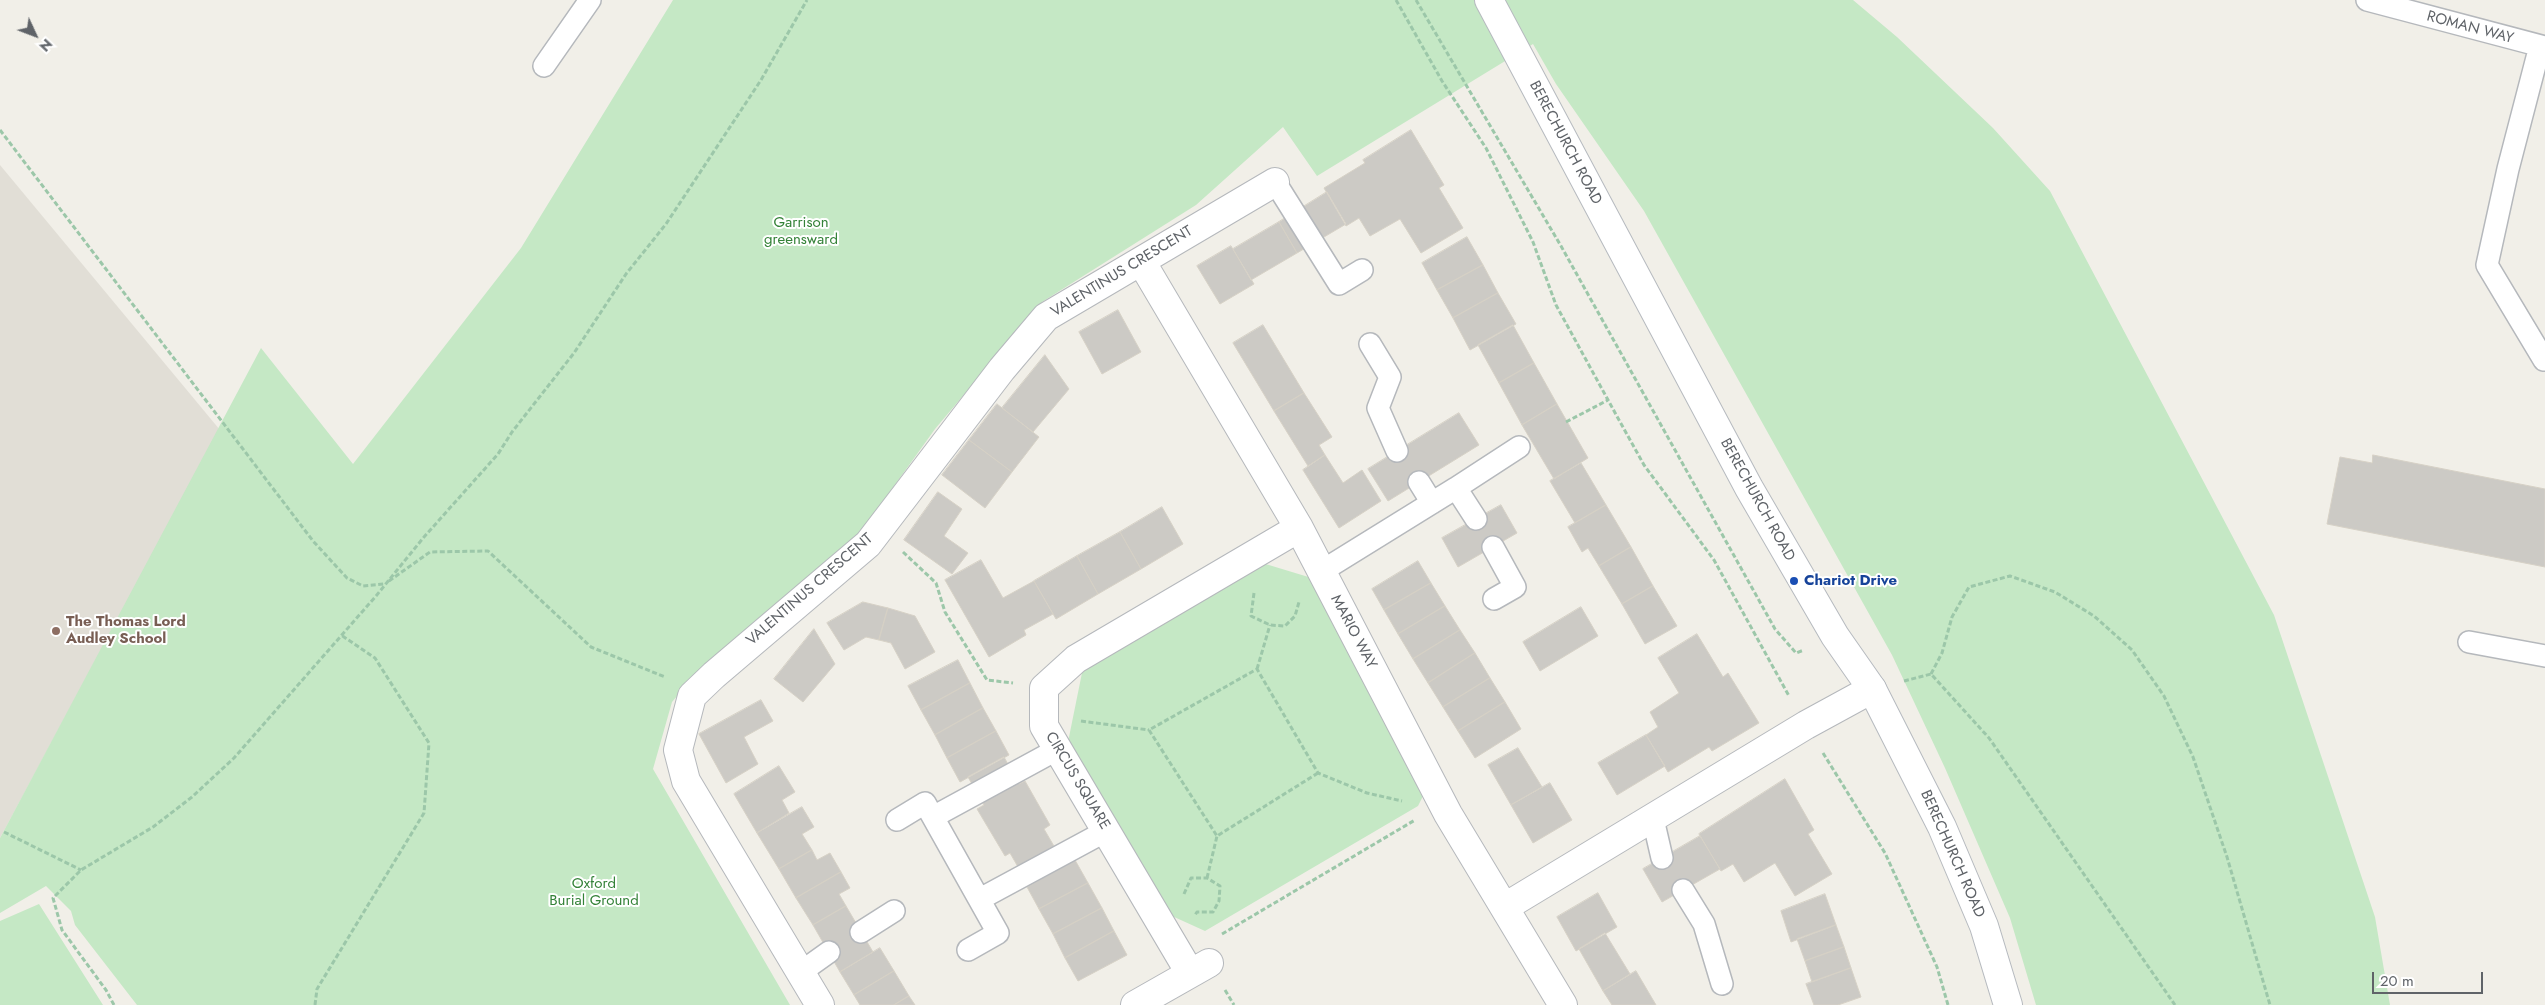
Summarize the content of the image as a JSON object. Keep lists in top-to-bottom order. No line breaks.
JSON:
{"streets":{"street":["BERECHURCH ROAD","VALENTINUS CRESCENT","MARIO WAY","CIRCUS SQUARE"],"lane":["ROMAN WAY"]},"crossings":[["VALENTINUS CRESCENT","MARIO WAY"]],"parks":["Garrison greensward","Oxford Burial Ground"],"places":["Chariot Drive","The Thomas Lord Audley School"],"scale_bar":"20 m","north":"bottom right"}
